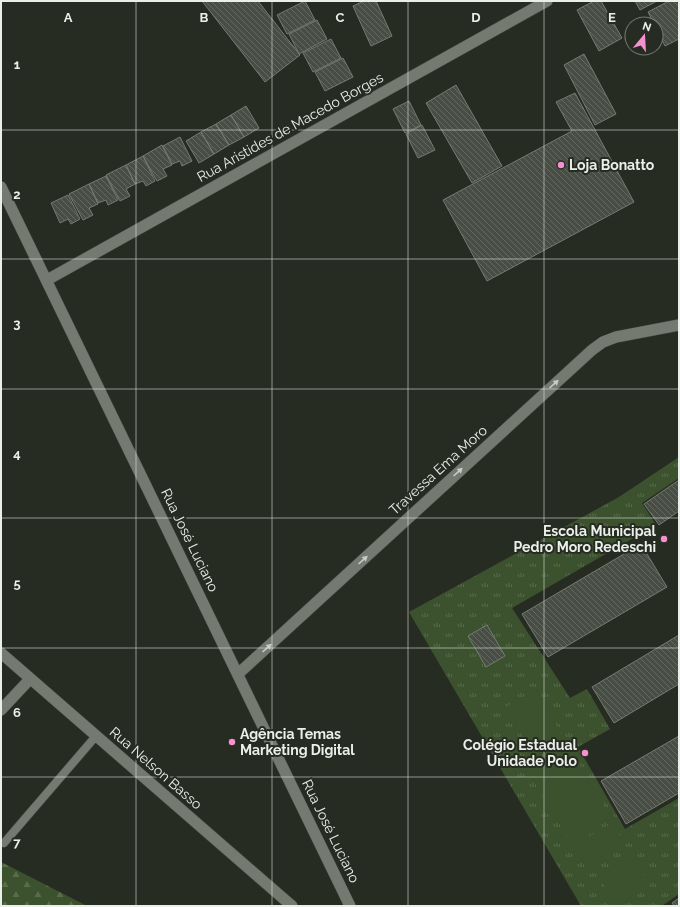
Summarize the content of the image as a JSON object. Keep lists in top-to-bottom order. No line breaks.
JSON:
{"streets":{"street":["Rua Aristides de Macedo Borges","Travessa Ema Moro","Rua José Luciano","Rua Nelson Basso"]},"crossings":[["Rua Aristides de Macedo Borges","Rua José Luciano"],["Travessa Ema Moro","Rua José Luciano"]],"one_way":["Travessa Ema Moro"],"places":["Loja Bonatto","Escola Municipal Pedro Moro Redeschi","Agência Temas Marketing Digital","Colégio Estadual Unidade Polo"],"north":"top","grid":{"columns":["A","B","C","D","E"],"rows":["1","2","3","4","5","6","7"]}}
